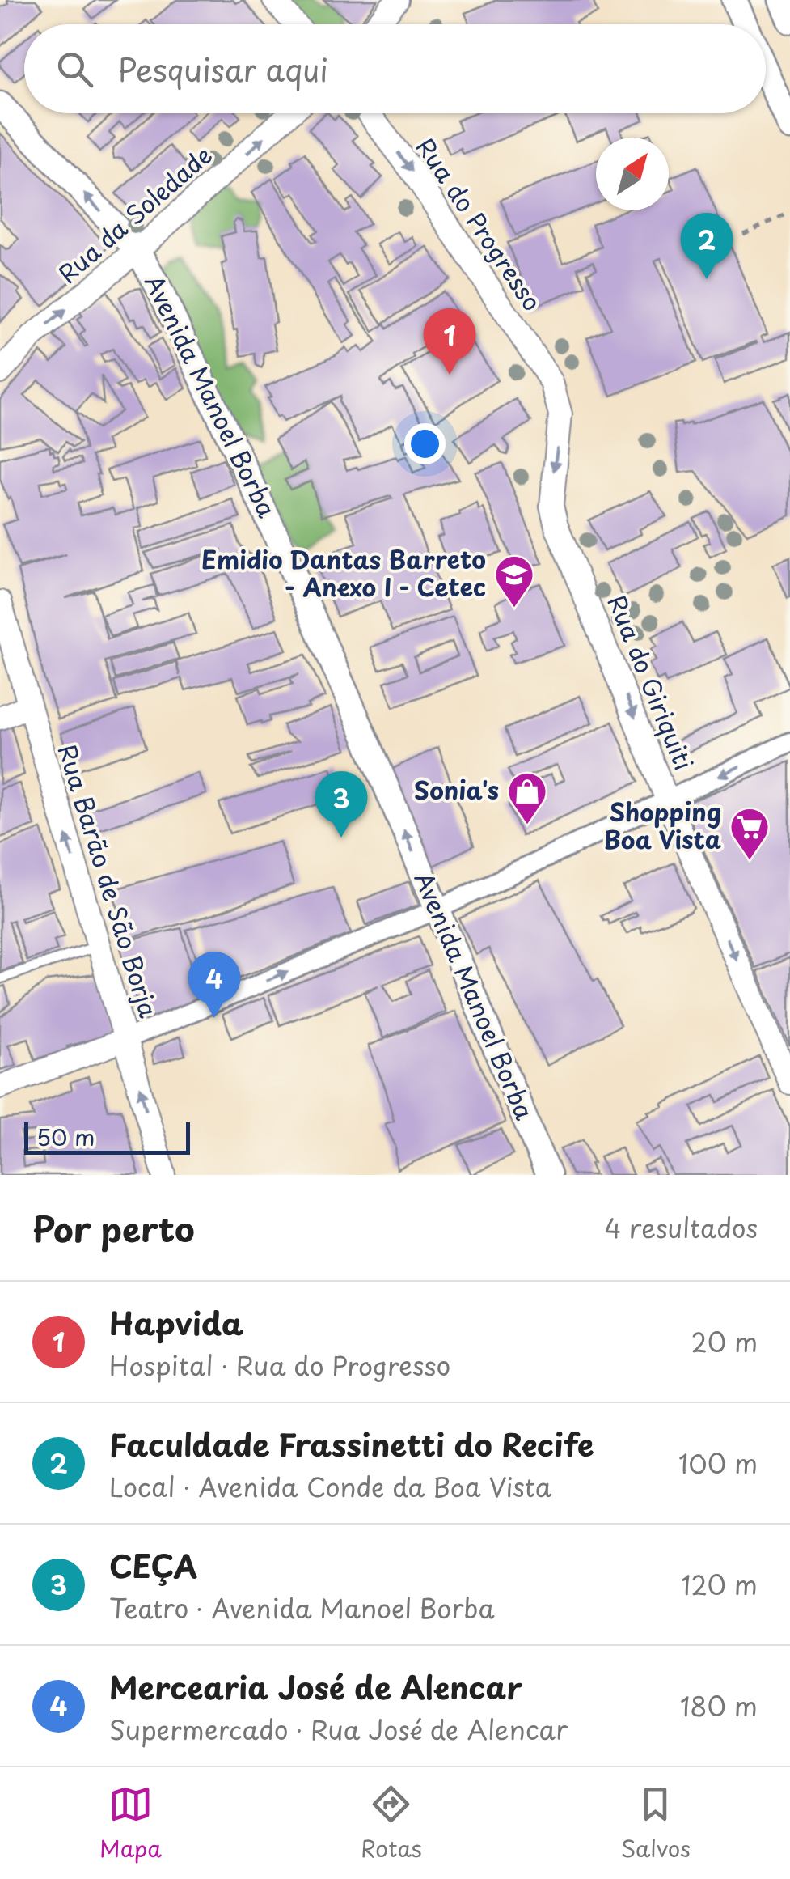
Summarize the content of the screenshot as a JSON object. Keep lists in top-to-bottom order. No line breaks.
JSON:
{"streets":{"main road":["Avenida Manoel Borba"],"street":["Rua da Soledade","Rua do Progresso","Rua do Giriquiti","Rua Barão de São Borja"]},"crossings":[["Rua da Soledade","Avenida Manoel Borba"],["Rua do Progresso","Rua do Giriquiti"]],"one_way":["Rua da Soledade","Rua do Progresso","Avenida Manoel Borba","Rua do Giriquiti","Rua Barão de São Borja"],"places":{"school or university":["Emidio Dantas Barreto - Anexo I - Cetec"],"shop":["Sonia's"],"supermarket":["Shopping Boa Vista"]},"scale_bar":"50 m","north":"top right","page":{"search":"Pesquisar aqui","pins":["2","1","3","4"],"scale":"50 m","heading":["Por perto","4 resultados"],"list":[{"mark":"1","name":"Hapvida","note":"Hospital · Rua do Progresso","value":"20 m"},{"mark":"2","name":"Faculdade Frassinetti do Recife","note":"Local · Avenida Conde da Boa Vista","value":"100 m"},{"mark":"3","name":"CEÇA","note":"Teatro · Avenida Manoel Borba","value":"120 m"},{"mark":"4","name":"Mercearia José de Alencar","note":"Supermercado · Rua José de Alencar","value":"180 m"}],"nav":["Mapa","Rotas","Salvos"]}}
